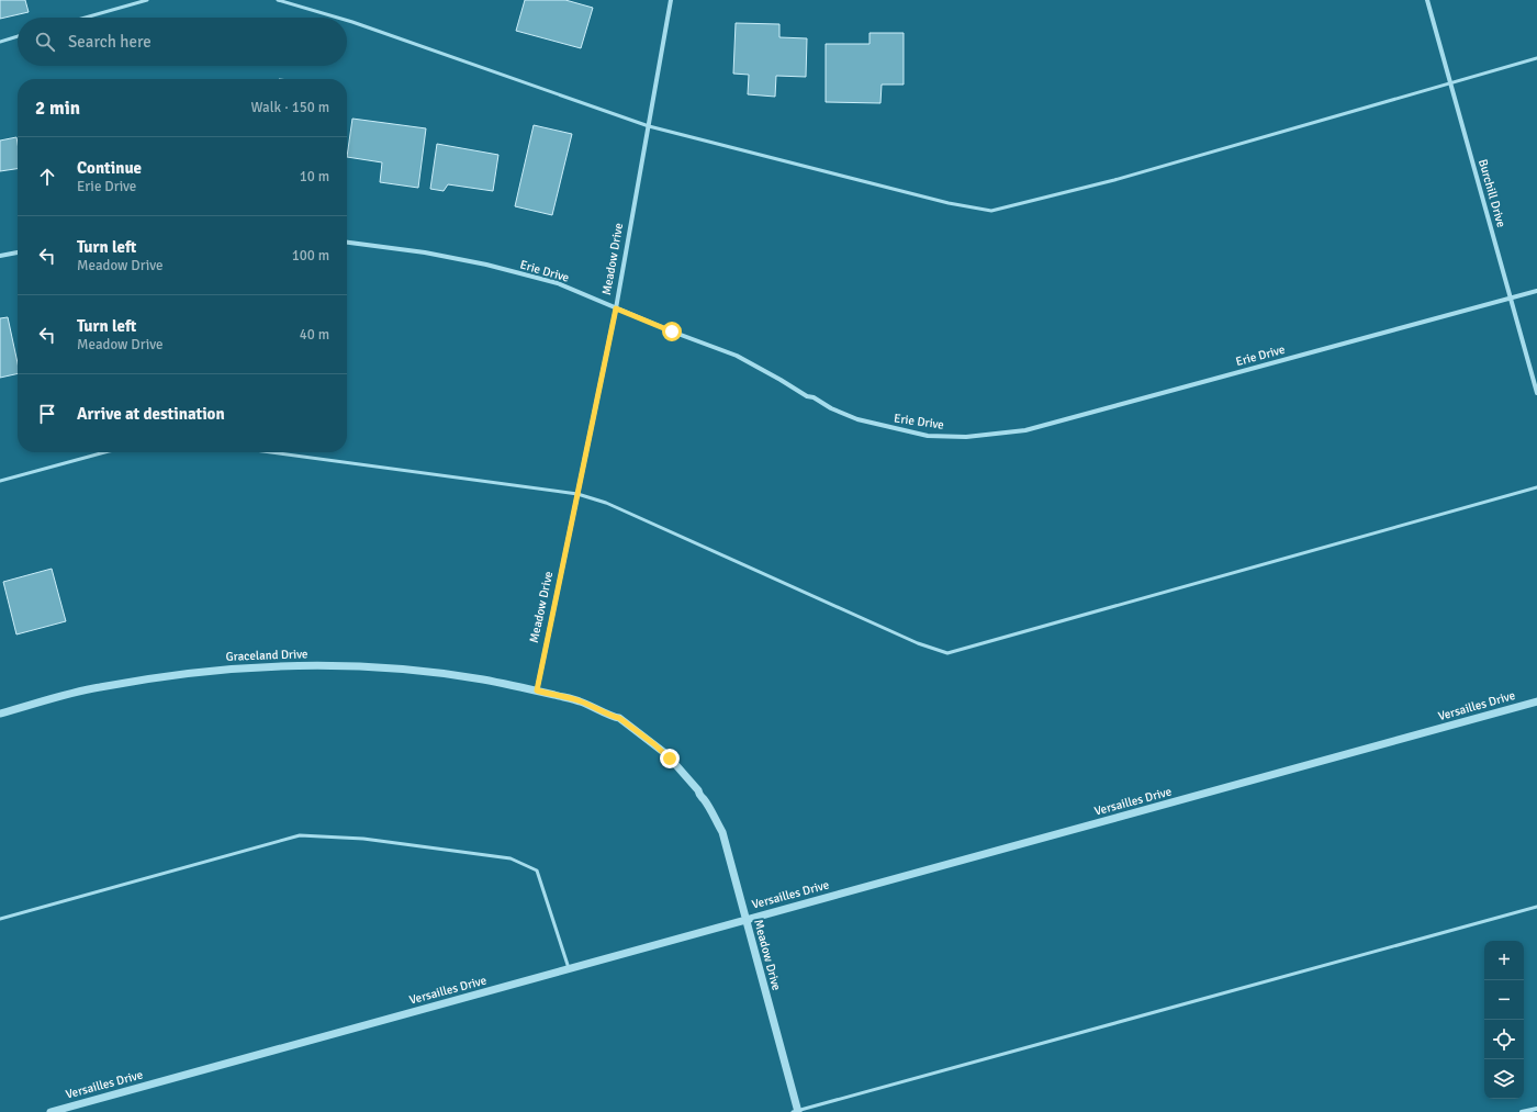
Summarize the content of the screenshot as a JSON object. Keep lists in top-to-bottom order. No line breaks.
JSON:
{"streets":{"street":["Burchill Drive","Meadow Drive","Erie Drive","Graceland Drive","Versailles Drive"]},"crossings":[["Burchill Drive","Erie Drive"],["Meadow Drive","Erie Drive"],["Meadow Drive","Graceland Drive"],["Meadow Drive","Versailles Drive"]],"page":{"search":"Search here","heading":["2 min","Walk · 150 m"],"list":[["Continue","Erie Drive","10 m"],["Turn left","Meadow Drive","100 m"],["Turn left","Meadow Drive","40 m"],"Arrive at destination"],"map_buttons":["+","−"]}}
